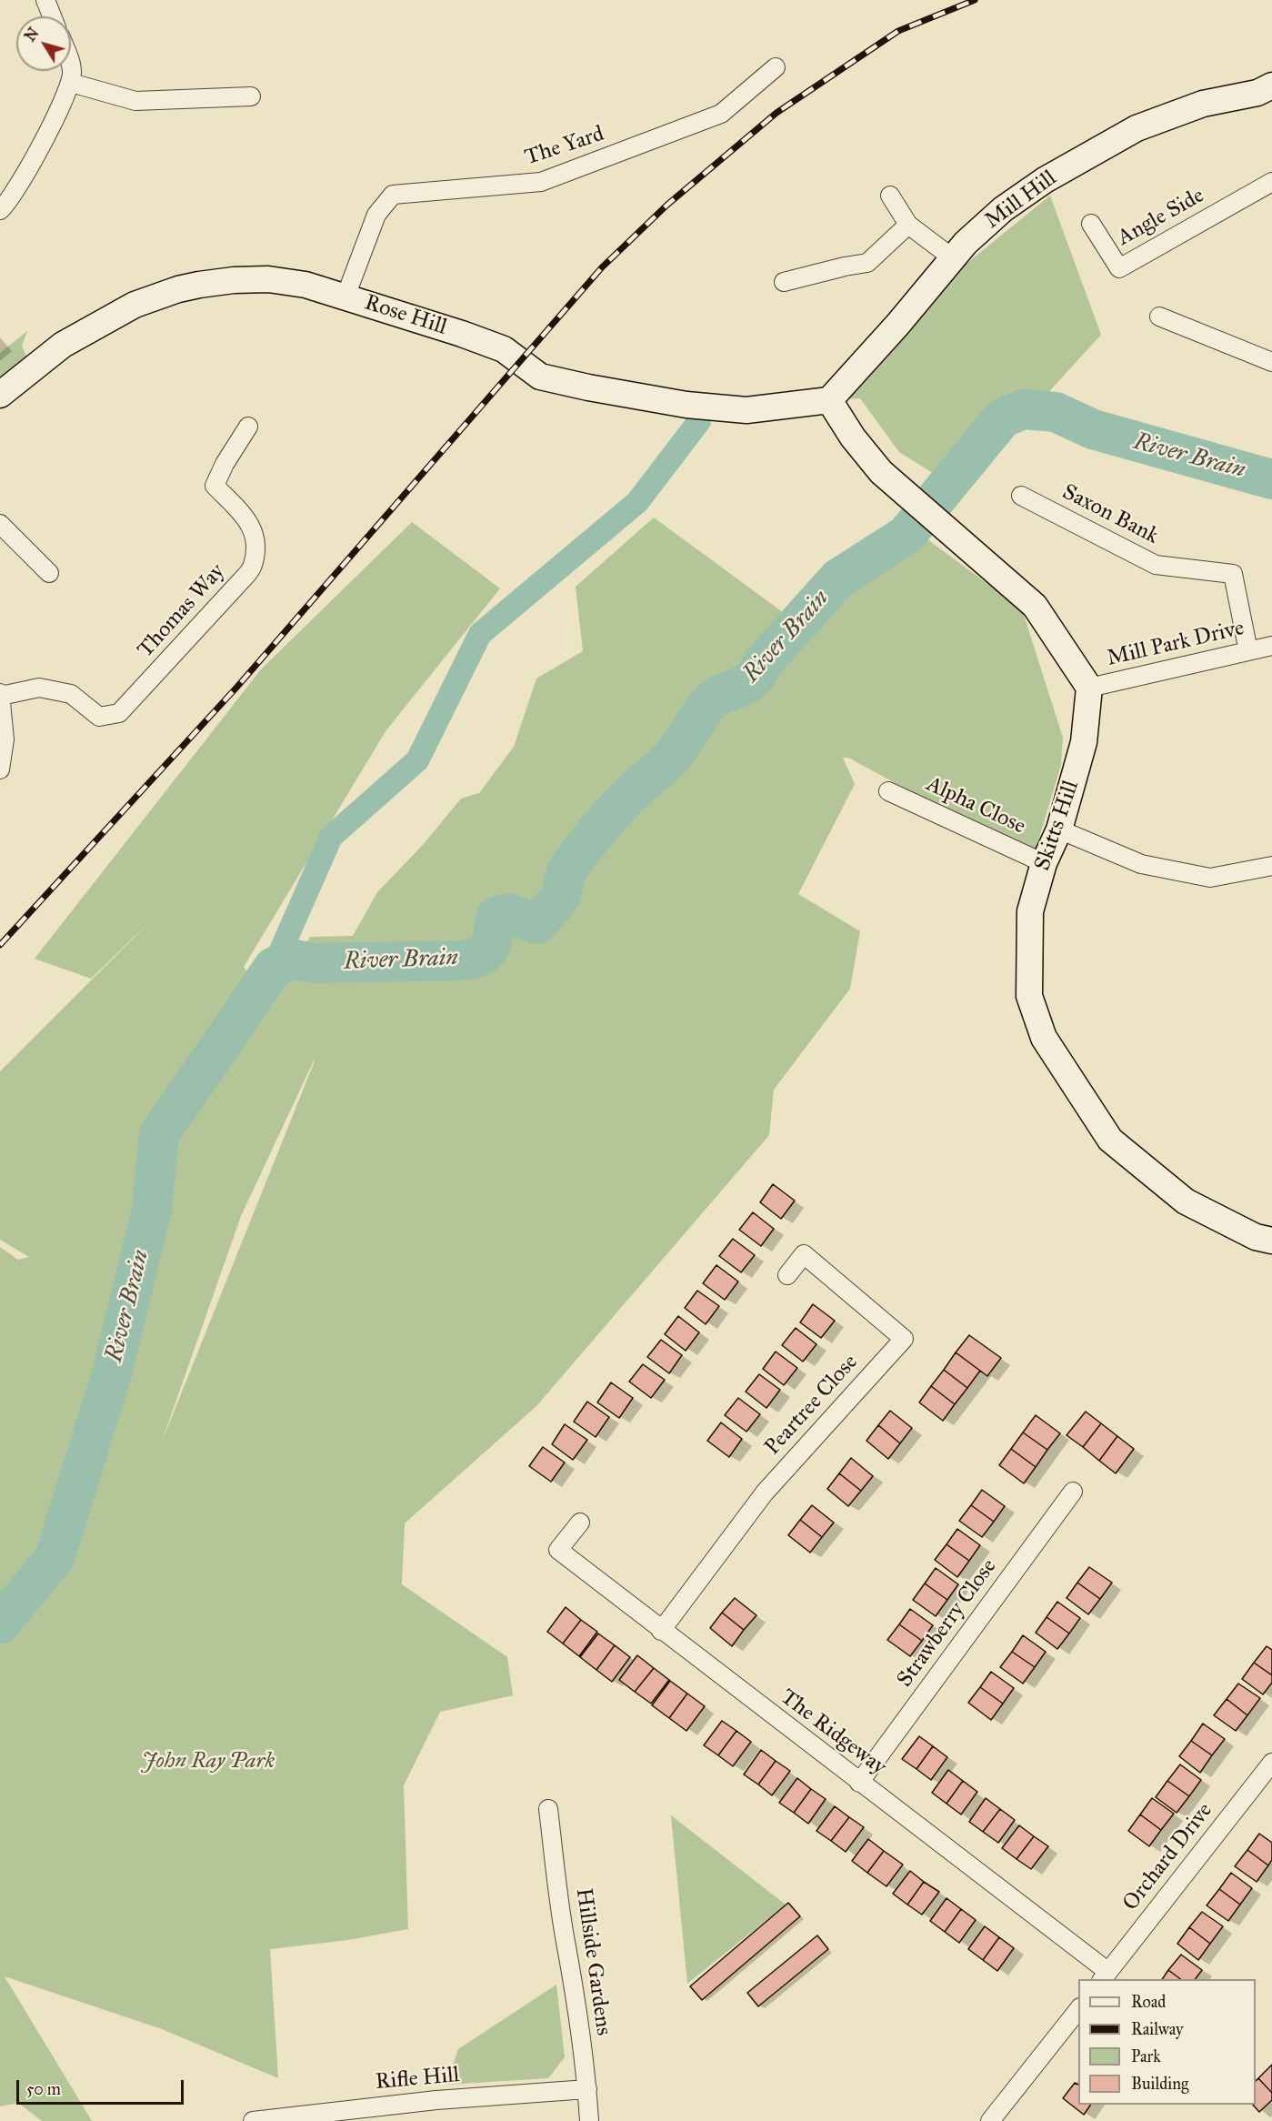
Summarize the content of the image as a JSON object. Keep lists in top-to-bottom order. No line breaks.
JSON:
{"streets":{"street":["The Yard","Mill Hill","Angle Side","Rose Hill","Saxon Bank","Thomas Way","Mill Park Drive","Alpha Close","Skitts Hill","Peartree Close","Strawberry Close","The Ridgeway","Orchard Drive","Hillside Gardens","Rifle Hill"]},"crossings":[["The Yard","Rose Hill"],["Mill Hill","Rose Hill"],["Saxon Bank","Mill Park Drive"],["Mill Park Drive","Skitts Hill"],["Alpha Close","Skitts Hill"],["Peartree Close","The Ridgeway"],["Strawberry Close","The Ridgeway"],["The Ridgeway","Orchard Drive"],["Hillside Gardens","Rifle Hill"]],"water":["River Brain"],"parks":["John Ray Park"],"legend":["Road","Railway","Park","Building"],"scale_bar":"50 m","north":"top left"}
